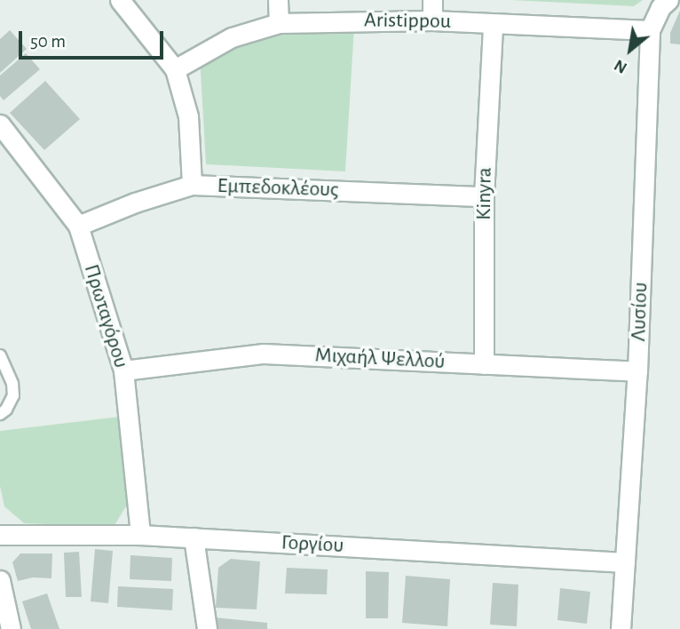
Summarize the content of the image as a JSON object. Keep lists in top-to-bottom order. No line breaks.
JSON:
{"streets":{"street":["Aristippou","Εμπεδοκλέους","Kinyra","Λυσίου","Πρωταγόρου","Μιχαήλ Ψελλού","Γοργίου"]},"crossings":[["Aristippou","Kinyra"],["Aristippou","Λυσίου"],["Εμπεδοκλέους","Kinyra"],["Εμπεδοκλέους","Πρωταγόρου"],["Kinyra","Μιχαήλ Ψελλού"],["Λυσίου","Μιχαήλ Ψελλού"],["Λυσίου","Γοργίου"],["Πρωταγόρου","Μιχαήλ Ψελλού"],["Πρωταγόρου","Γοργίου"]],"scale_bar":"50 m","north":"bottom left"}
